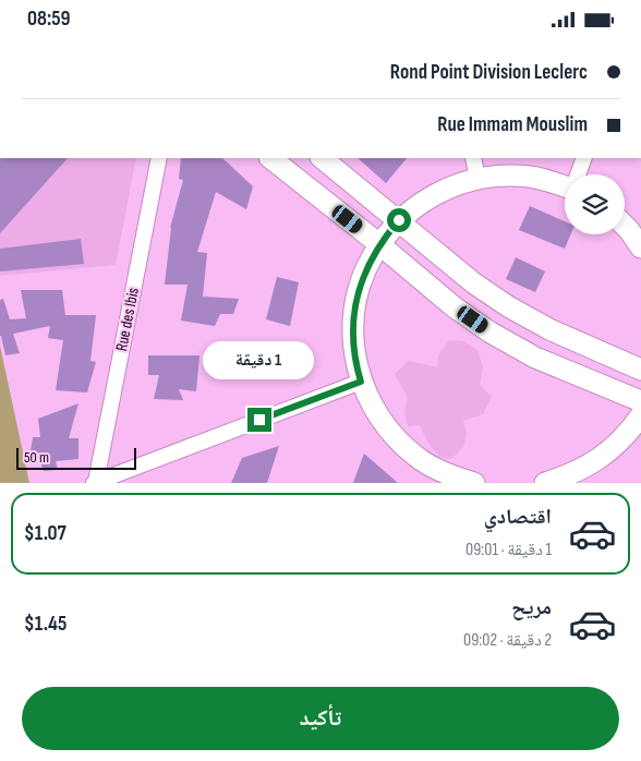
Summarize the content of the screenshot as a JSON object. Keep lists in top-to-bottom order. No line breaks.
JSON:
{"streets":{"street":["Rue des Ibis"]},"scale_bar":"50 m","page":{"status":"08:59","banner":["Rond Point Division Leclerc","Rue Immam Mouslim"],"bubble":"1 دقيقة","scale":"50 m","list":[{"name":"اقتصادي","note":"1 دقيقة · 09:01","value":"$1.07"},{"name":"مريح","note":"2 دقيقة · 09:02","value":"$1.45"}],"buttons":"تأكيد"}}
